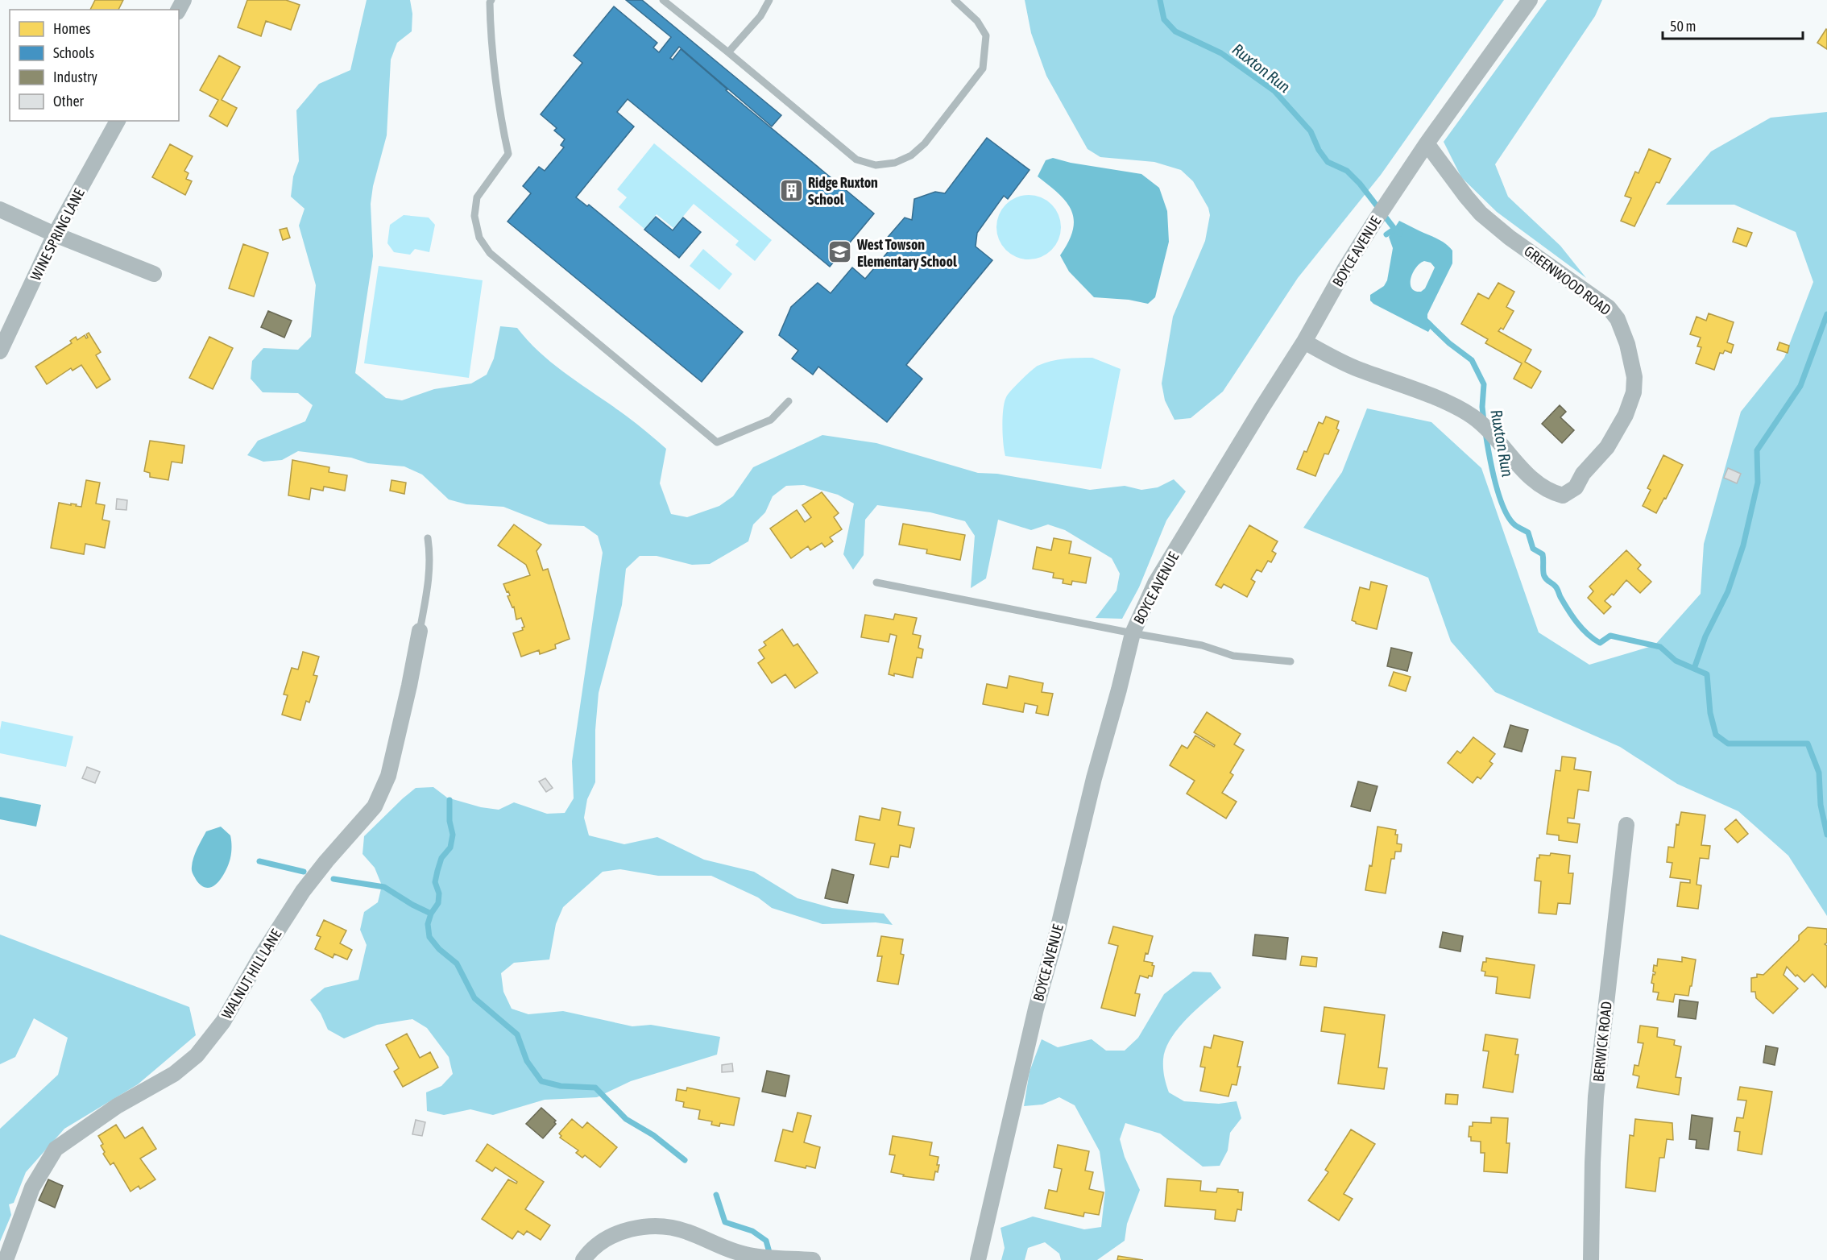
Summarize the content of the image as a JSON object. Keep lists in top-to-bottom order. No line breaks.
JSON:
{"streets":{"street":["WINE SPRING LANE","BOYCE AVENUE","GREENWOOD ROAD","WALNUT HILL LANE","BERWICK ROAD"]},"crossings":[["BOYCE AVENUE","GREENWOOD ROAD"]],"water":["Ruxton Run"],"places":{"building":["Ridge Ruxton School"],"school or university":["West Towson Elementary School"]},"legend":["Homes","Schools","Industry","Other"],"scale_bar":"50 m"}
